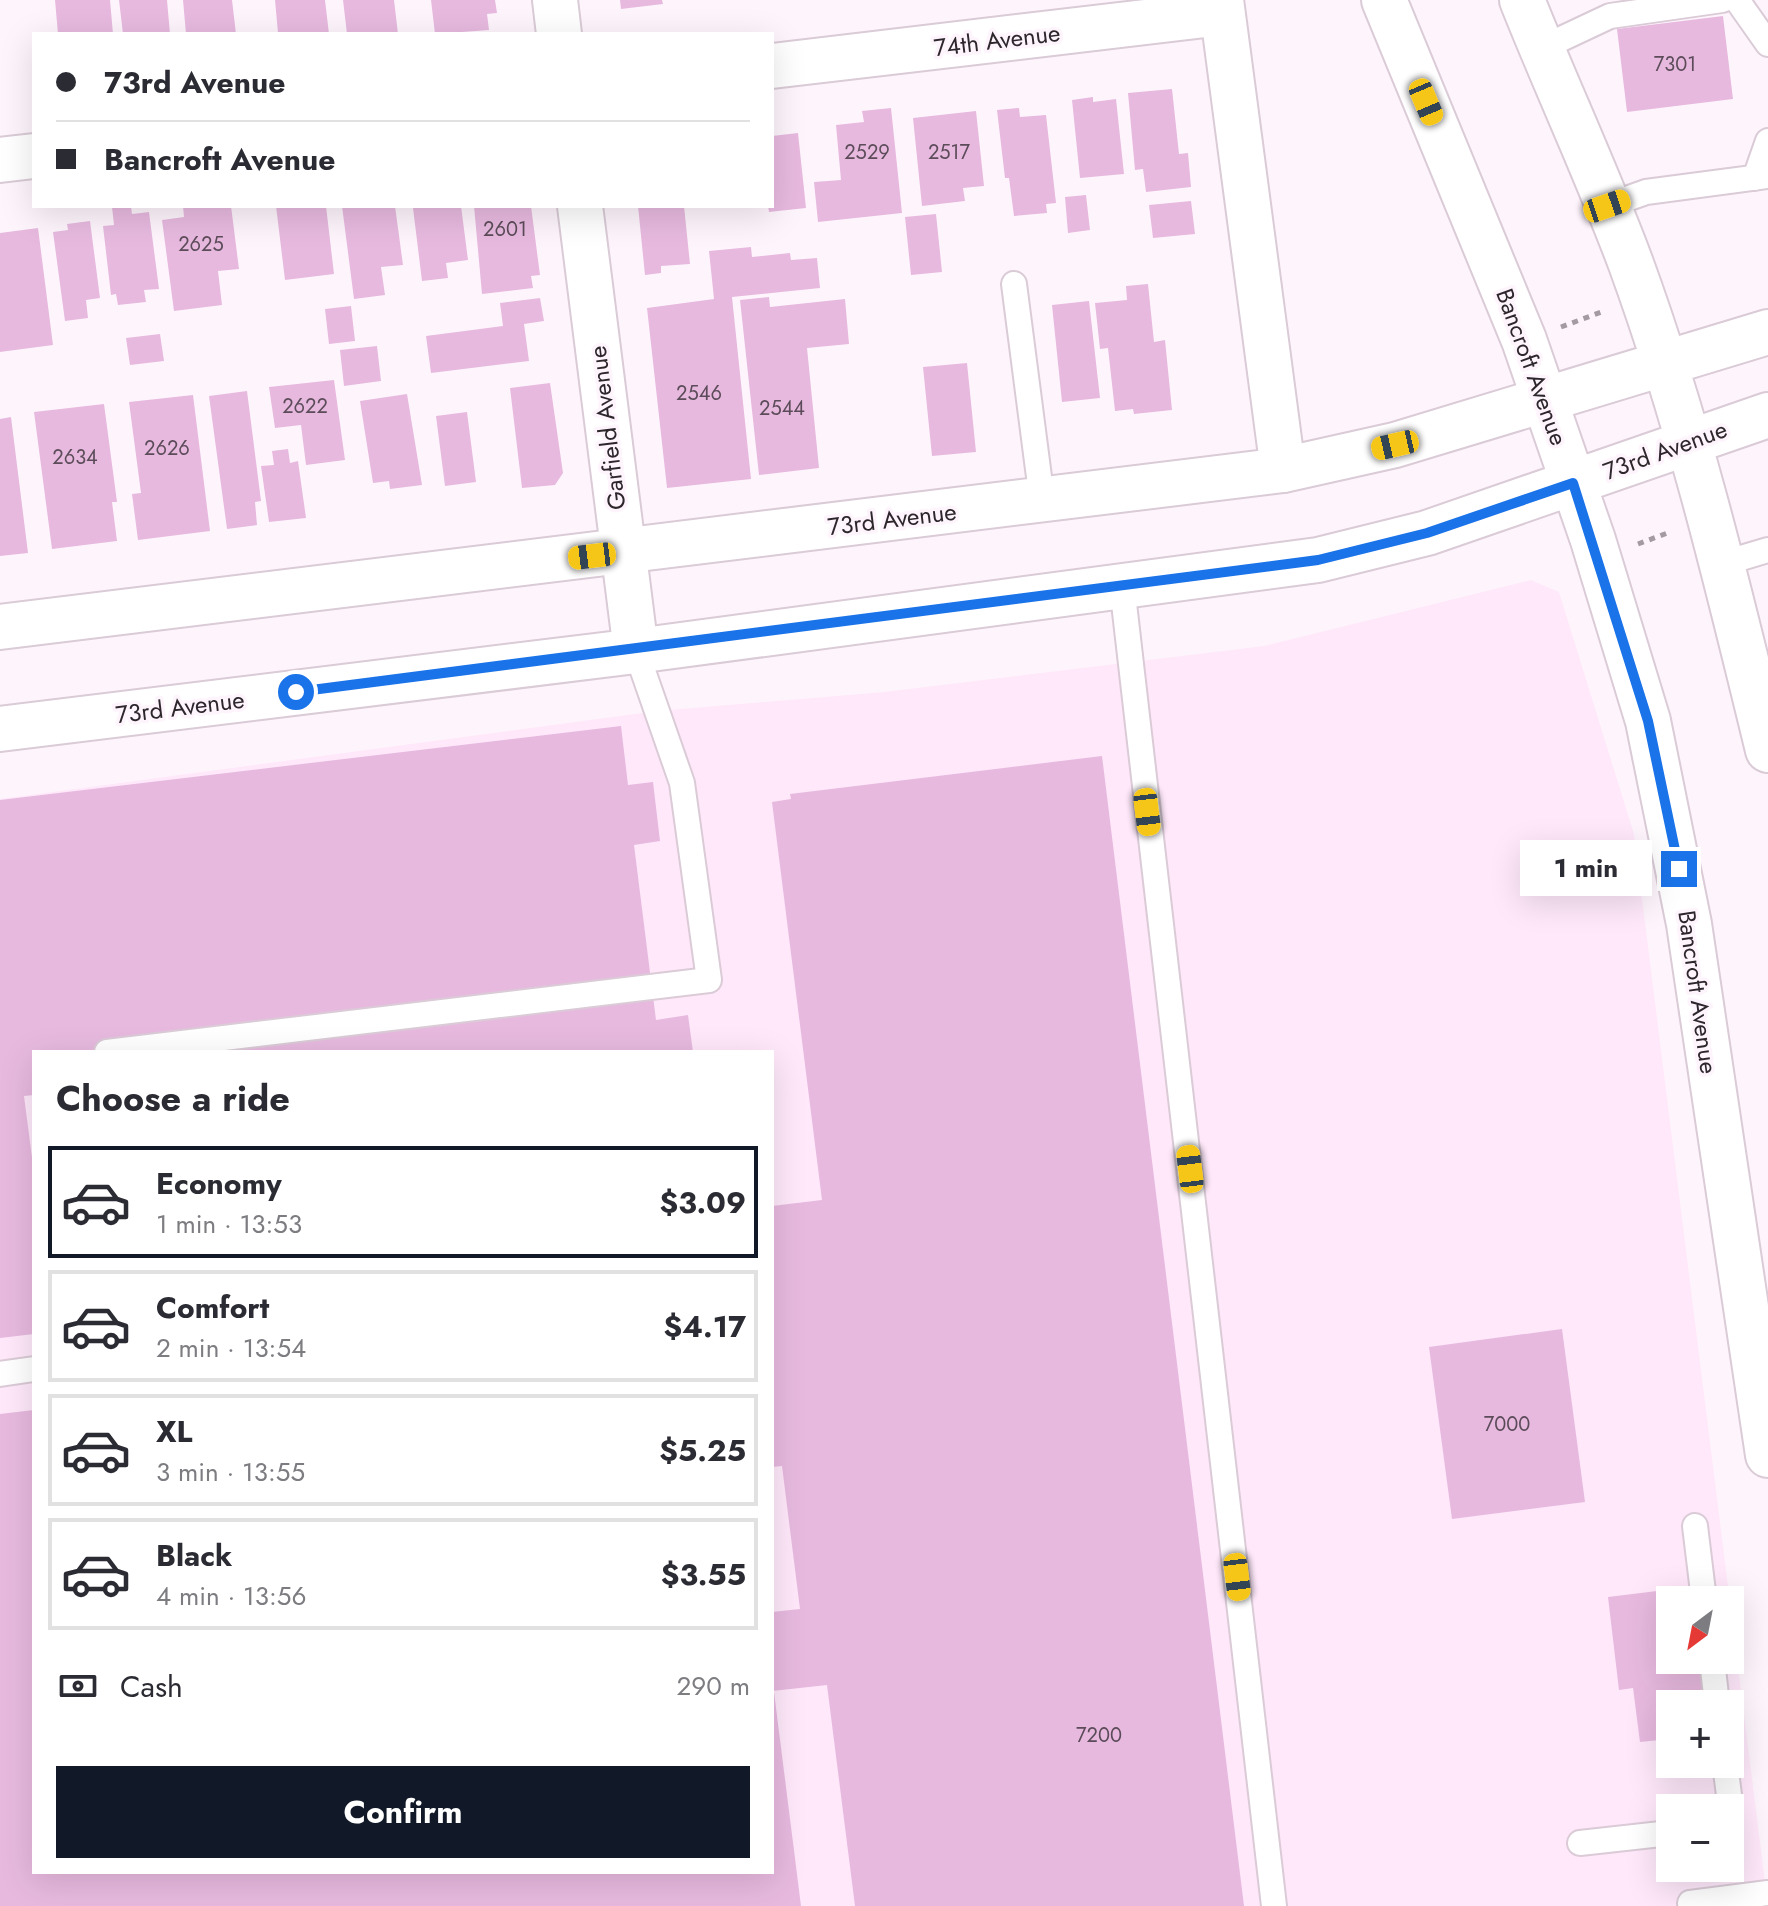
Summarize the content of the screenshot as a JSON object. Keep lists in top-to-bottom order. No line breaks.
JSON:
{"streets":{"main road":["74th Avenue","Bancroft Avenue","Garfield Avenue","73rd Avenue"]},"crossings":[["Bancroft Avenue","73rd Avenue"],["Garfield Avenue","73rd Avenue"]],"house_numbers":["7301","2529","2517","2601","2625","2546","2622","2544","2626","2634","7000","7200"],"north":"bottom left","page":{"banner":["73rd Avenue","Bancroft Avenue"],"bubble":"1 min","heading":"Choose a ride","list":[{"name":"Economy","note":"1 min · 13:53","value":"$3.09"},{"name":"Comfort","note":"2 min · 13:54","value":"$4.17"},{"name":"XL","note":"3 min · 13:55","value":"$5.25"},{"name":"Black","note":"4 min · 13:56","value":"$3.55"}],"map_buttons":["+","−"],"pay":["Cash","290 m"],"buttons":"Confirm"}}
